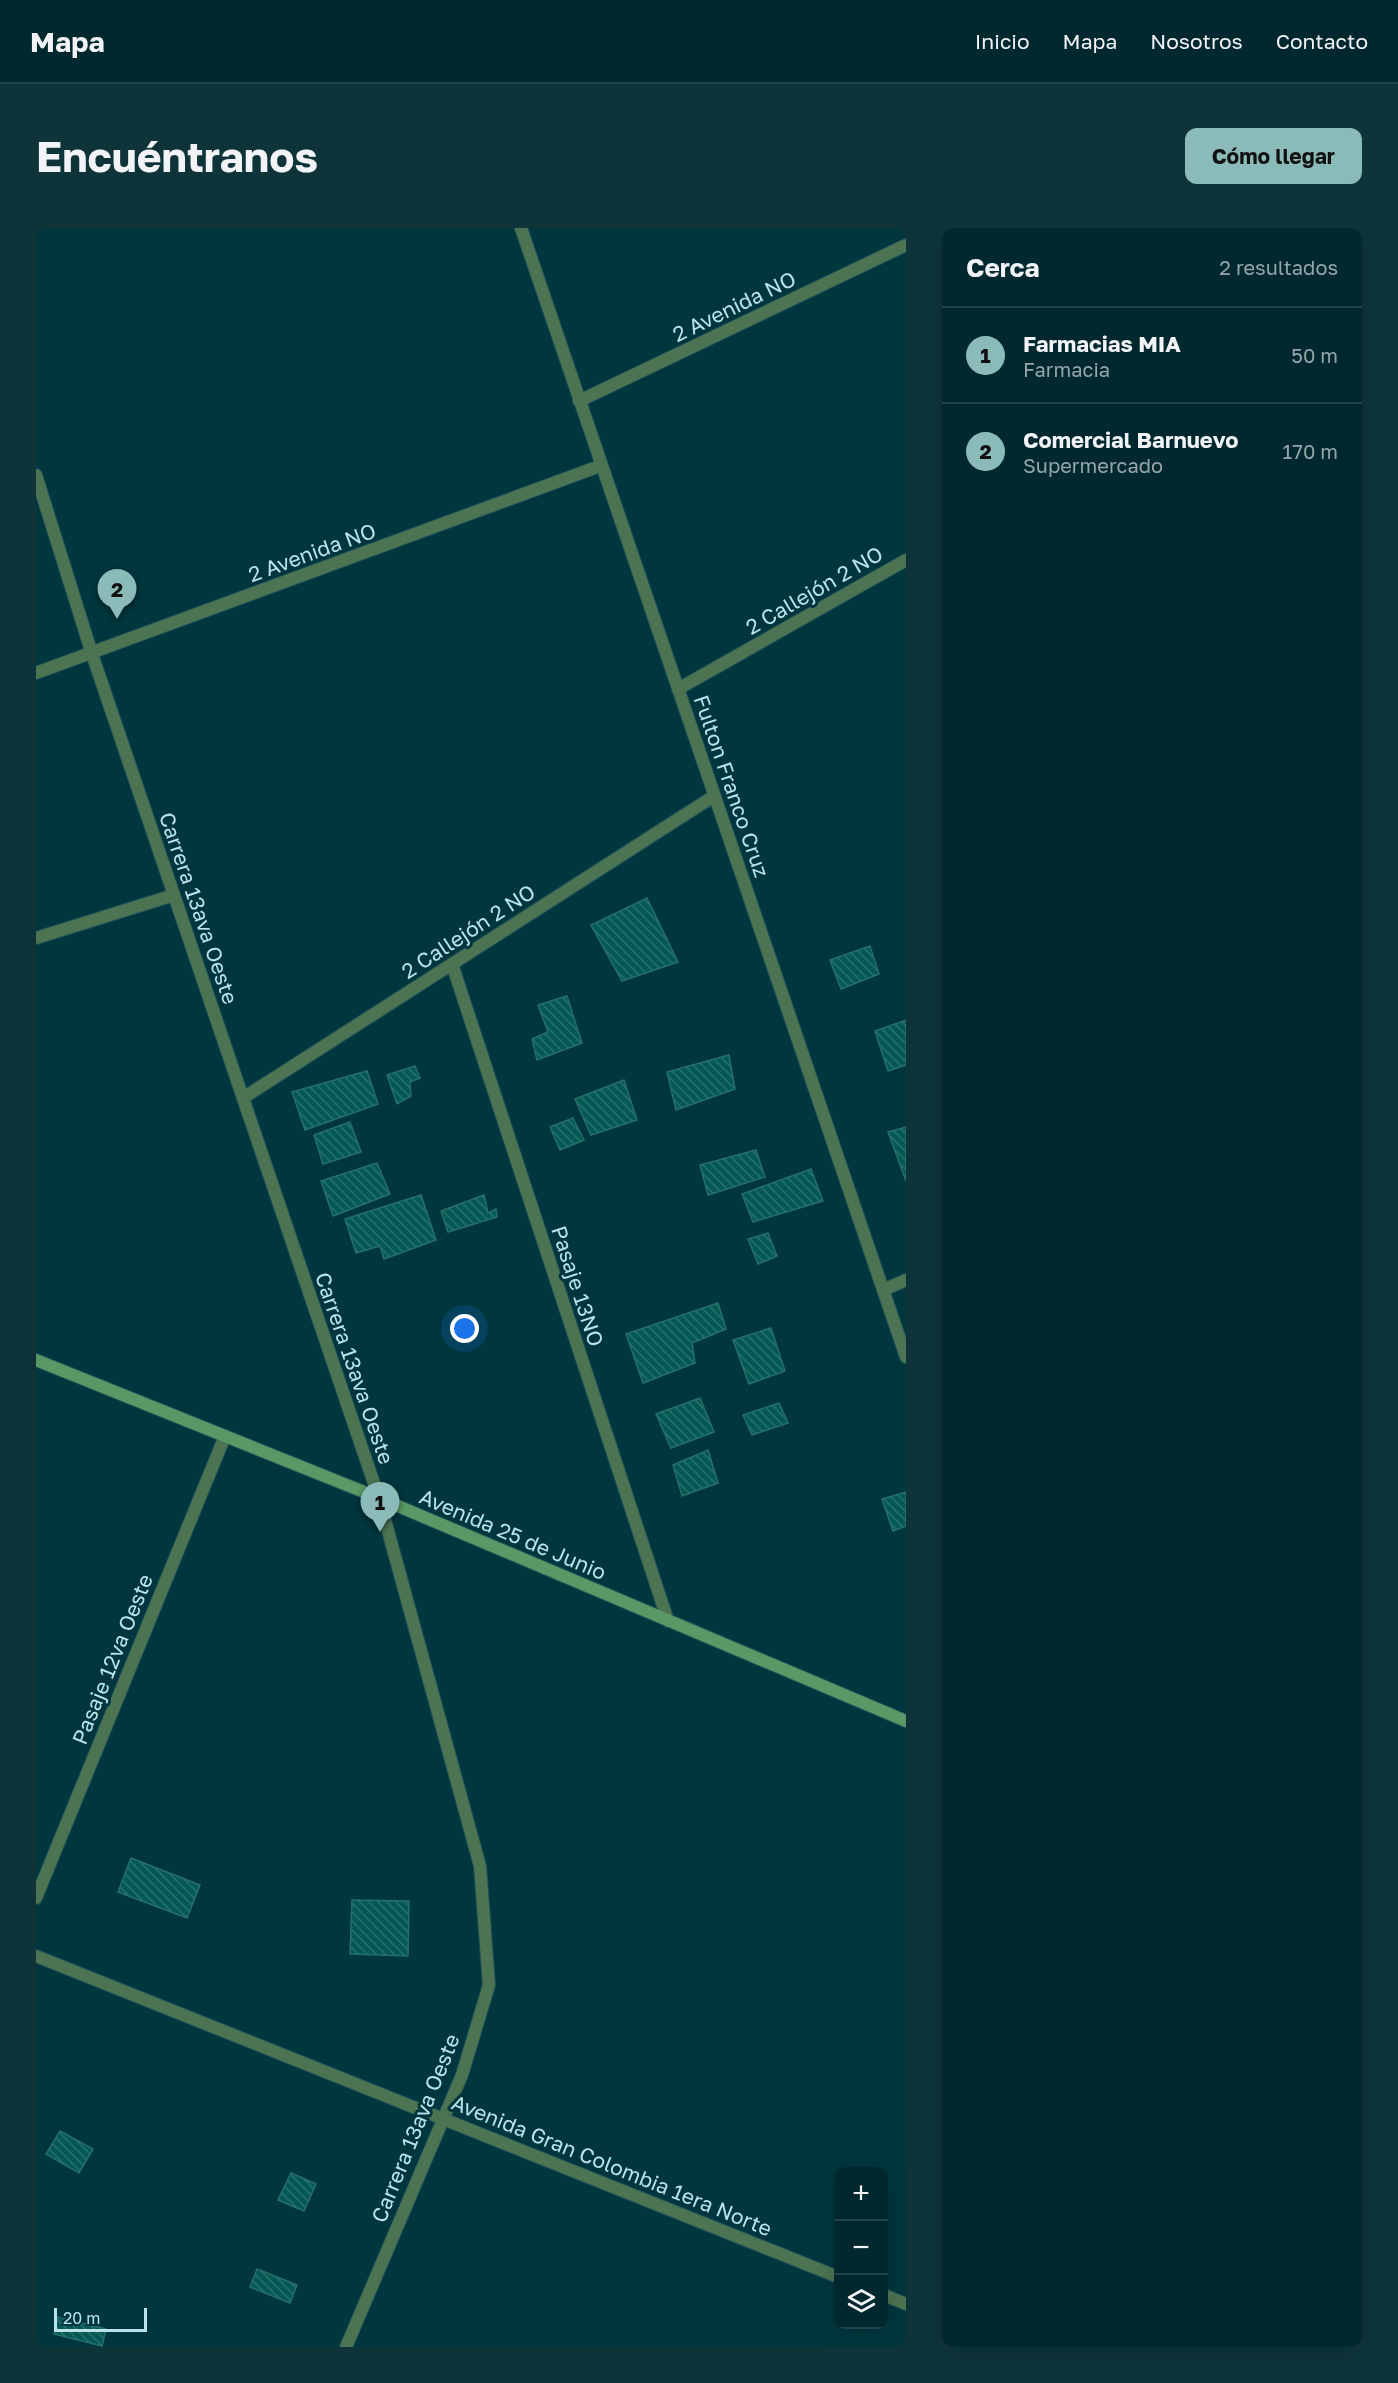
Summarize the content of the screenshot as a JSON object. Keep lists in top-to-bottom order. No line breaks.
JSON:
{"streets":{"street":["2 Avenida NO","2 Callejón 2 NO","Fulton Franco Cruz","Carrera 13ava Oeste","Pasaje 13NO","Avenida 25 de Junio","Pasaje 12va Oeste","Avenida Gran Colombia 1era Norte"]},"crossings":[["2 Avenida NO","Fulton Franco Cruz"],["2 Avenida NO","Carrera 13ava Oeste"],["2 Callejón 2 NO","Fulton Franco Cruz"],["2 Callejón 2 NO","Carrera 13ava Oeste"],["2 Callejón 2 NO","Pasaje 13NO"],["Carrera 13ava Oeste","Avenida 25 de Junio"],["Carrera 13ava Oeste","Avenida Gran Colombia 1era Norte"],["Pasaje 13NO","Avenida 25 de Junio"],["Avenida 25 de Junio","Pasaje 12va Oeste"]],"scale_bar":"20 m","page":{"header":"Mapa","nav":["Inicio","Mapa","Nosotros","Contacto"],"buttons":"Cómo llegar","title":"Encuéntranos","heading":["Cerca","2 resultados"],"list":[{"mark":"1","name":"Farmacias MIA","note":"Farmacia","value":"50 m"},{"mark":"2","name":"Comercial Barnuevo","note":"Supermercado","value":"170 m"}],"pins":["2","1"],"map_buttons":["+","−"],"scale":"20 m"}}
